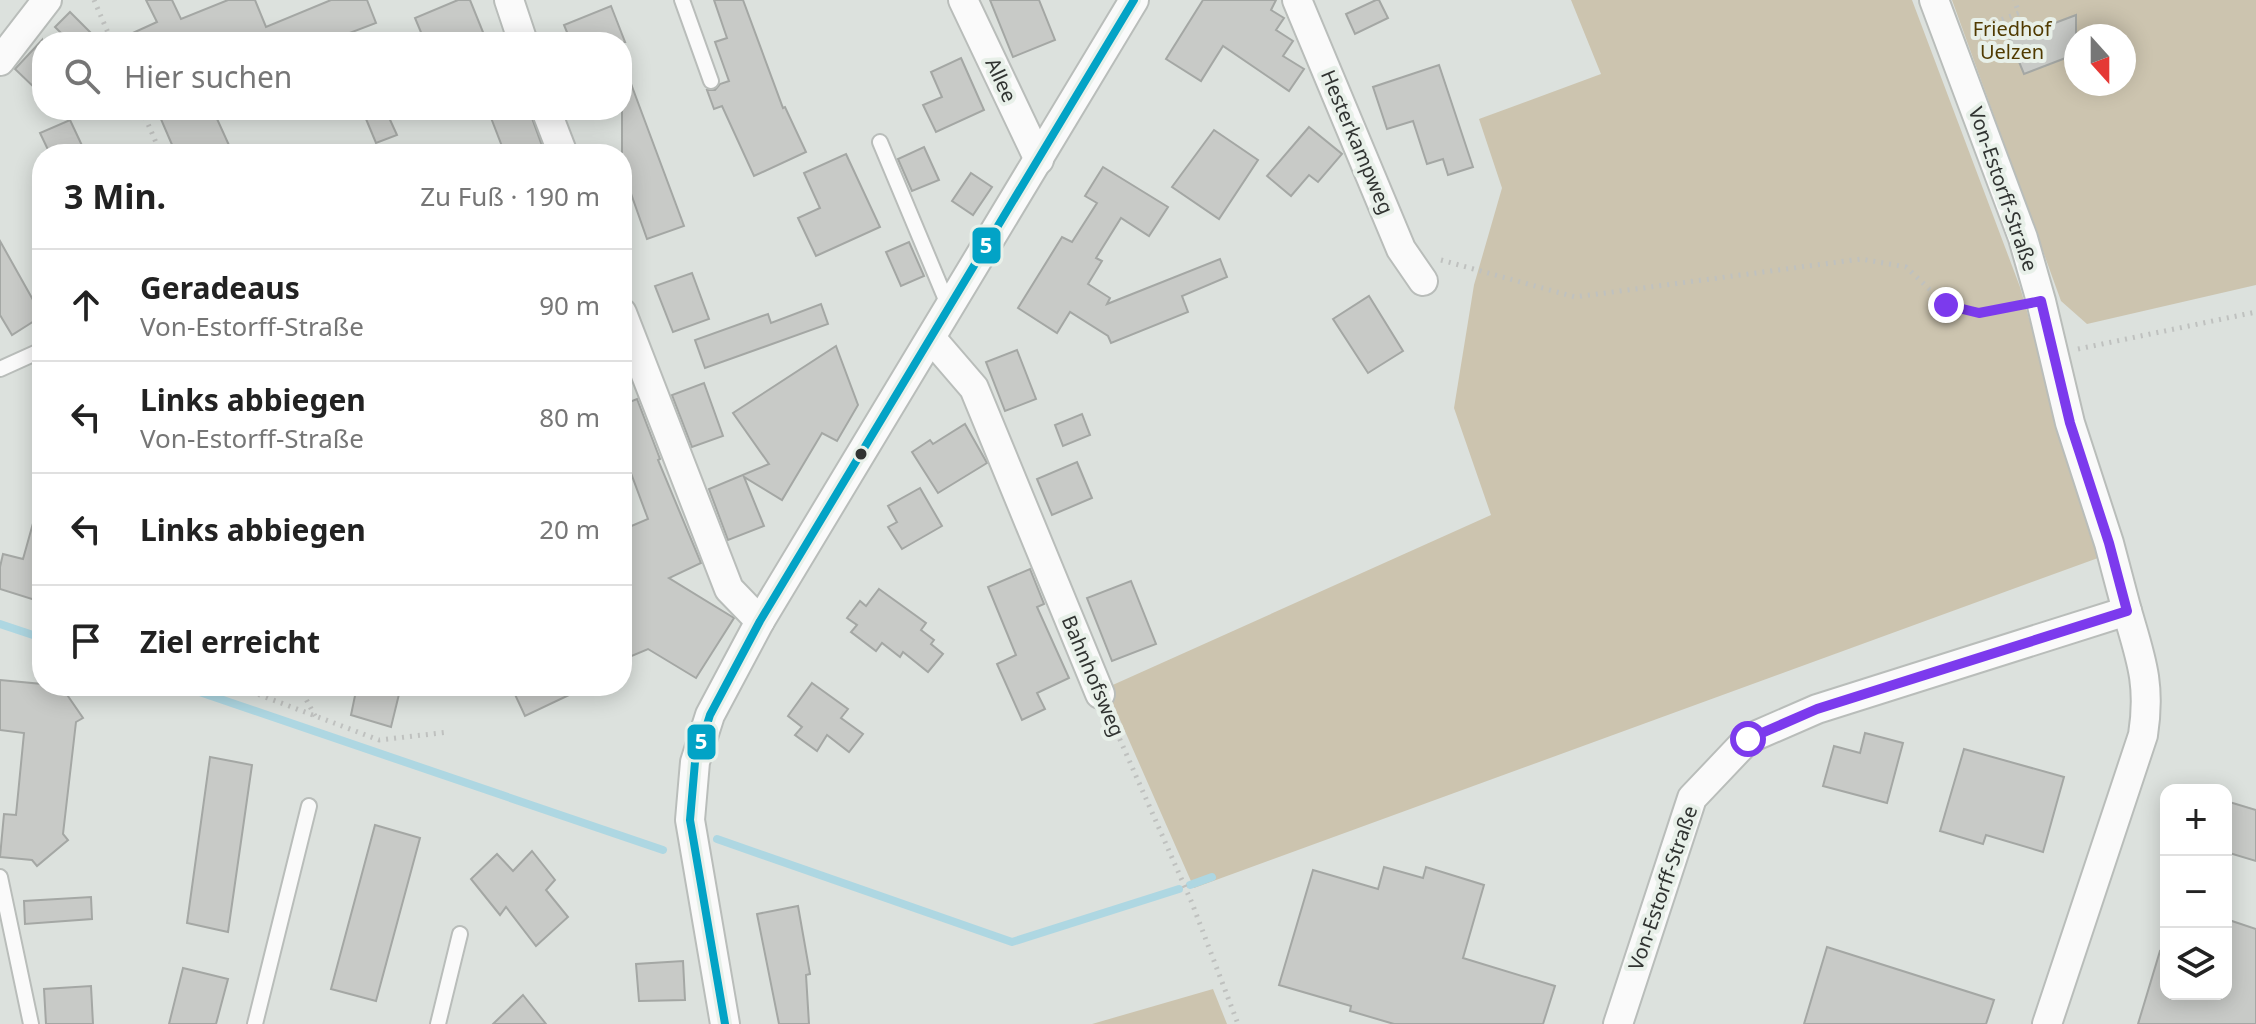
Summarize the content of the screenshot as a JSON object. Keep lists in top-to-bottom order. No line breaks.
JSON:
{"streets":{"street":["Allee","Hesterkampweg","Von-Estorff-Straße","Bahnhofsweg"]},"parks":["Friedhof Uelzen"],"lines":["transit line 5"],"north":"bottom","page":{"search":"Hier suchen","heading":["3 Min.","Zu Fuß · 190 m"],"list":[["Geradeaus","Von-Estorff-Straße","90 m"],["Links abbiegen","Von-Estorff-Straße","80 m"],["Links abbiegen","20 m"],"Ziel erreicht"],"map_buttons":["+","−"]}}
